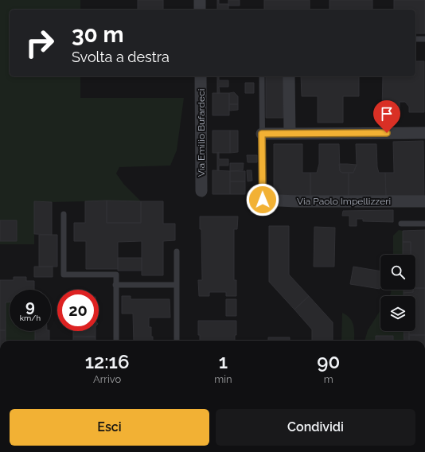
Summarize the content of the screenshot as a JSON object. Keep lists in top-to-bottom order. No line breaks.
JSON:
{"streets":{"street":["Via Emilio Bufardeci","Via Paolo Impellizzeri"]},"page":{"turn":["30 m","Svolta a destra"],"speed":"9 km/h","limit":"20","eta":["12:16","Arrivo","1","min","90","m"],"buttons":["Esci","Condividi"]}}
